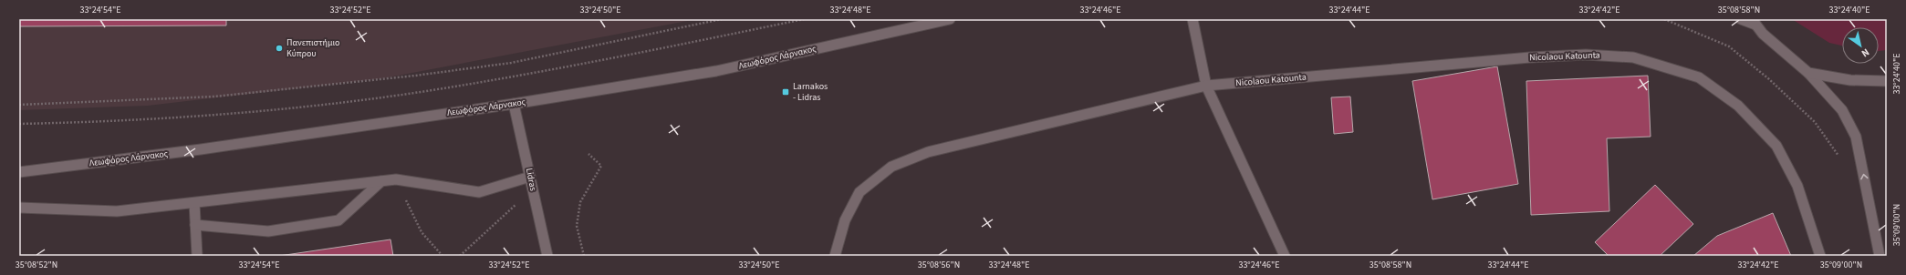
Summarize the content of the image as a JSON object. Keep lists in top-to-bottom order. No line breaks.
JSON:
{"streets":{"street":["Nicolaou Katounta","Λεωφόρος Λάρνακος","Lidras"]},"crossings":[["Λεωφόρος Λάρνακος","Lidras"]],"places":{"other":["Πανεπιστήμιο Κύπρου"],"transit":["Larnakos - Lidras"]},"north":"bottom right","coordinates":["33°24'54\"E","33°24'52\"E","33°24'50\"E","33°24'48\"E","33°24'46\"E","33°24'44\"E","33°24'42\"E","35°08'58\"N","33°24'40\"E","35°09'00\"N","35°08'52\"N","35°08'56\"N"]}
